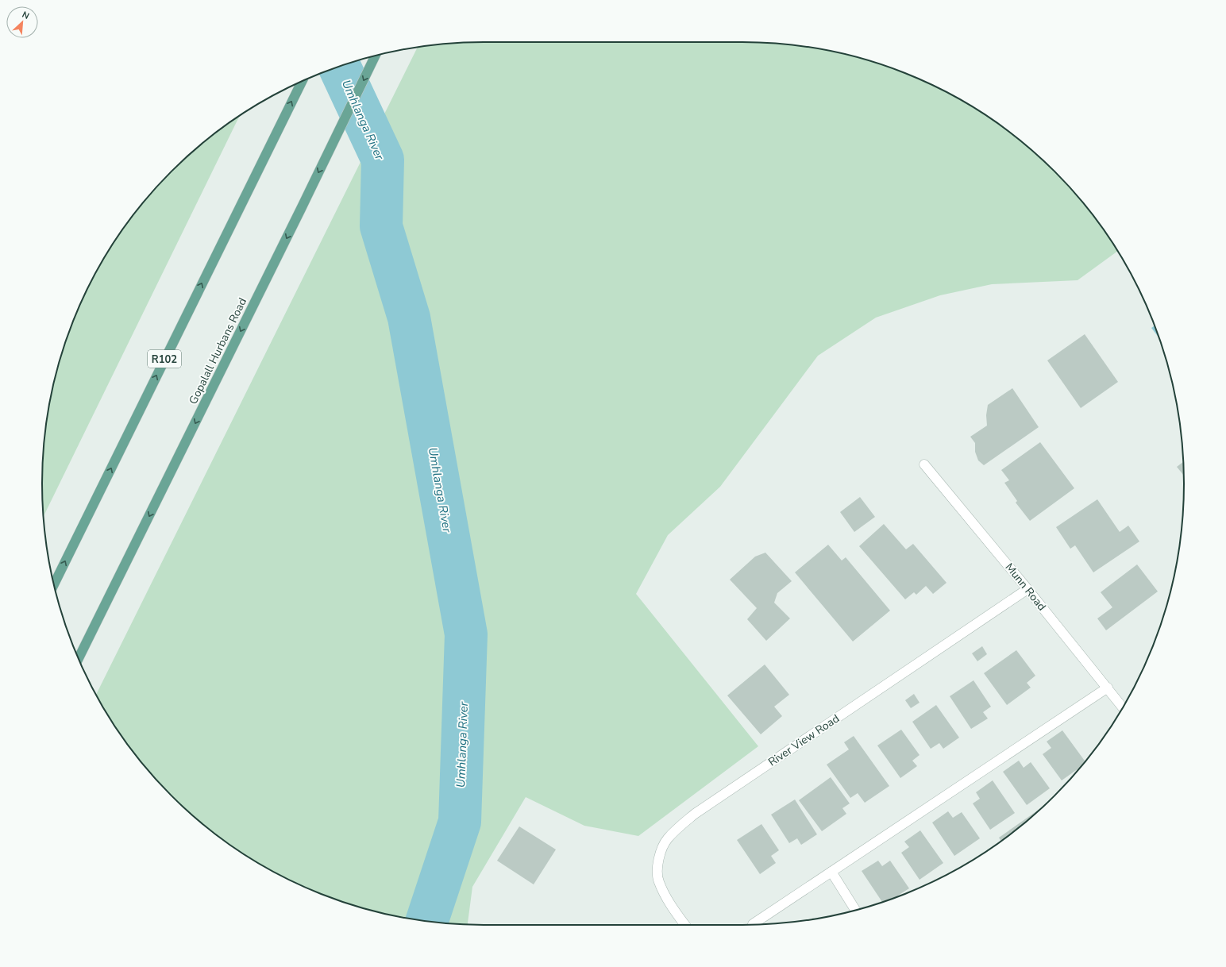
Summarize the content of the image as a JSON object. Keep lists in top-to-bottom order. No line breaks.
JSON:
{"streets":{"main road":["Gopalall Hurbans Road","R102"],"street":["Munn Road","River View Road"]},"crossings":[["Munn Road","River View Road"]],"water":["Umhlanga River"],"north":"top right"}
